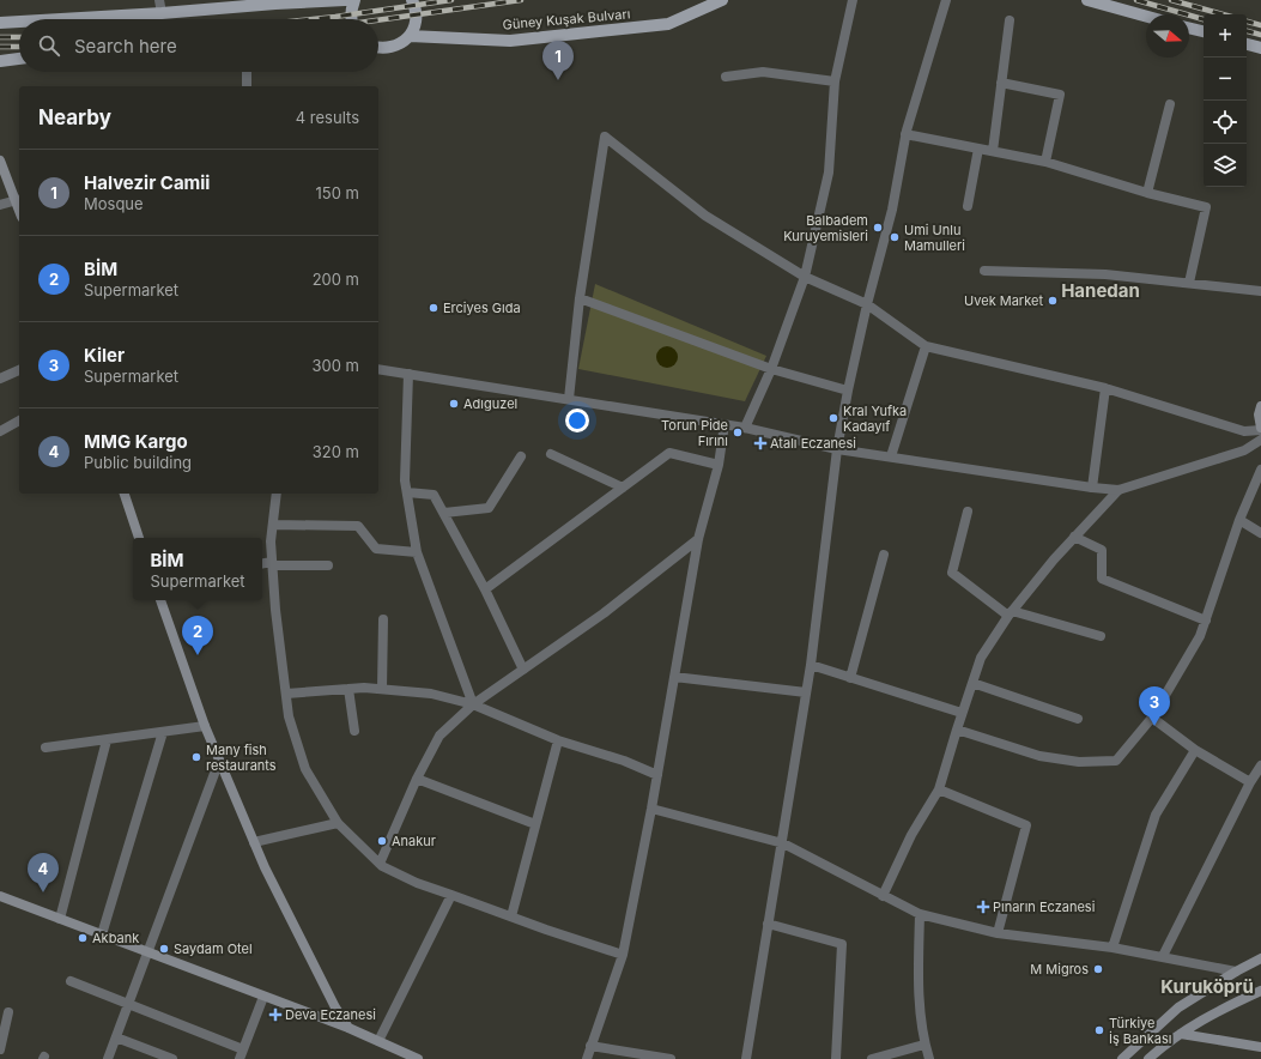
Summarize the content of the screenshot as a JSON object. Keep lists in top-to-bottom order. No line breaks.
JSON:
{"streets":{"main road":["Güney Kuşak Bulvarı"]},"districts":["Hanedan","Kuruköprü"],"places":{"other":["Balbadem Kuruyemisleri","Umi Unlu Mamulleri","Uvek Market","Erciyes Gıda","Adıguzel","Kral Yufka Kadayıf","Torun Pide Fırını","Many fish restaurants","Anakur","Akbank","Saydam Otel","M Migros","Türkiye İş Bankası"],"health":["Atalı Eczanesi","Pınarın Eczanesi","Deva Eczanesi"]},"north":"right","page":{"map_buttons":["+","−"],"search":"Search here","pins":["1","2","3","4"],"heading":["Nearby","4 results"],"list":[{"mark":"1","name":"Halvezir Camii","note":"Mosque","value":"150 m"},{"mark":"2","name":"BİM","note":"Supermarket","value":"200 m"},{"mark":"3","name":"Kiler","note":"Supermarket","value":"300 m"},{"mark":"4","name":"MMG Kargo","note":"Public building","value":"320 m"}],"popup":["BİM","Supermarket"]}}
